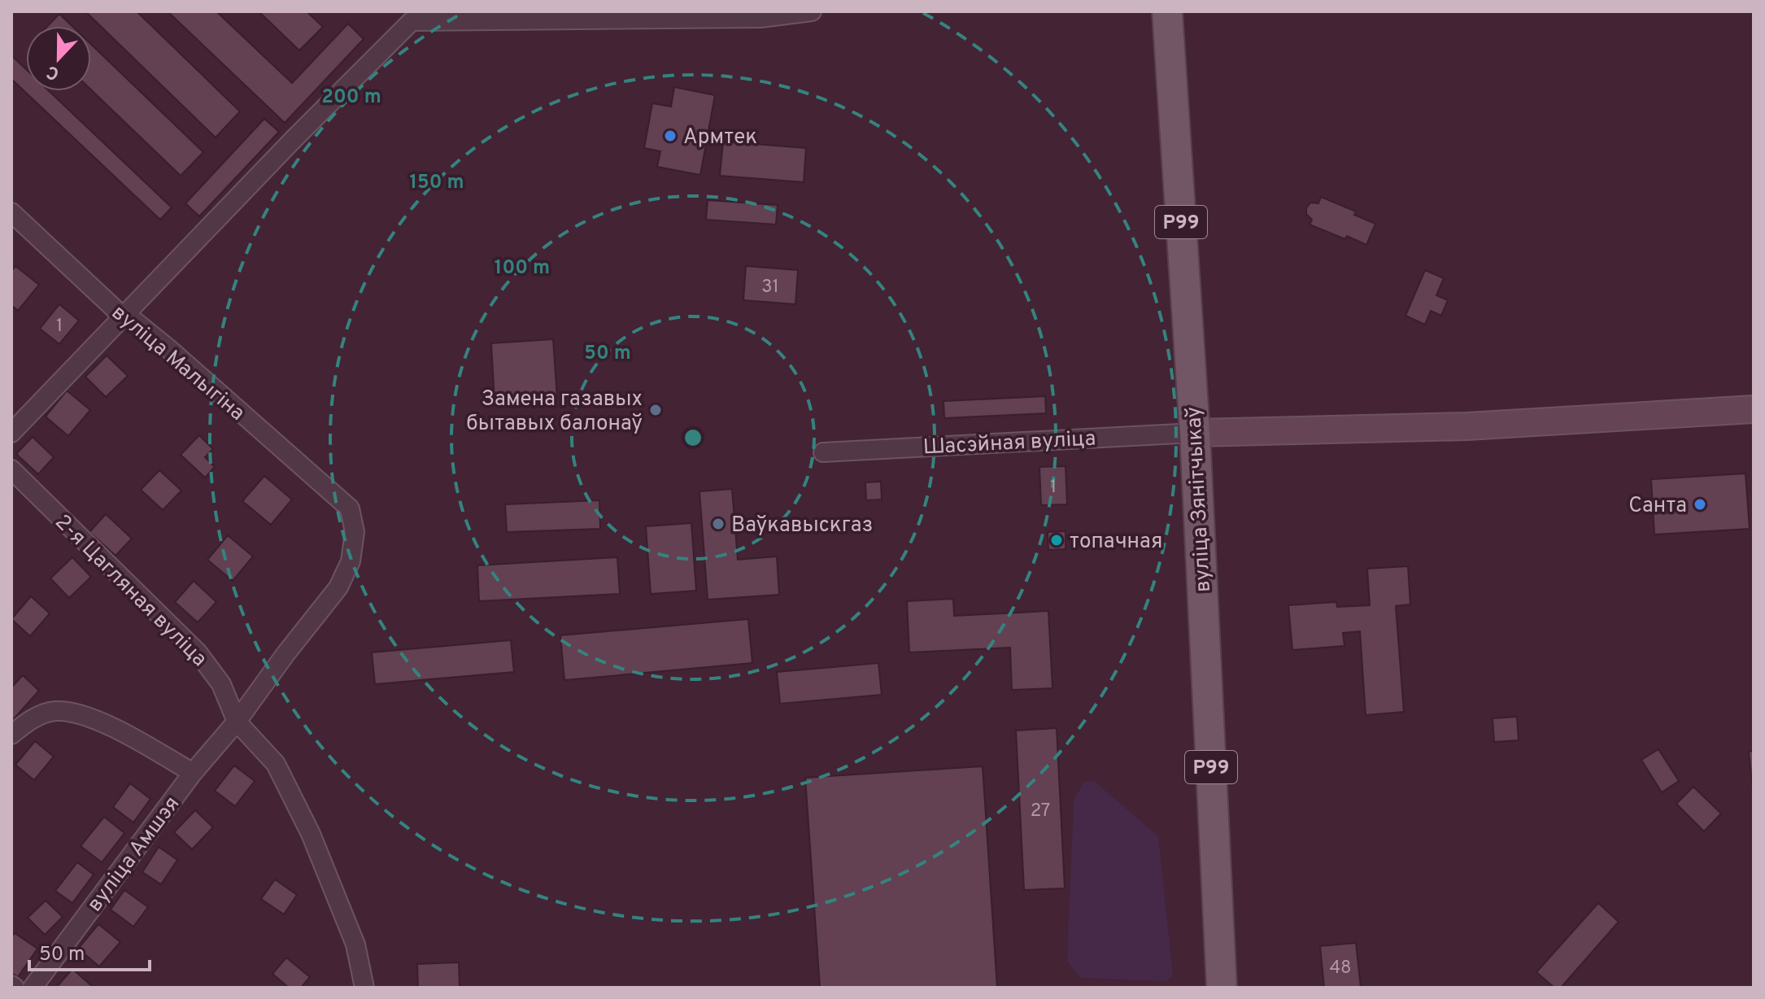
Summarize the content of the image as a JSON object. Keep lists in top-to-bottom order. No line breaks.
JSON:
{"streets":{"main road":["Р99","вуліца Зянітчыкаў"],"street":["вуліца Малыгіна","Шасэйная вуліца","2-я Цагляная вуліца","вуліца Амшэя"]},"crossings":[["вуліца Малыгіна","вуліца Амшэя"],["Шасэйная вуліца","вуліца Зянітчыкаў"],["2-я Цагляная вуліца","вуліца Амшэя"]],"places":["Армтек","Замена газавых бытавых балонаў","Санта","Ваўкавыскгаз","топачная"],"house_numbers":["31","1","1","27","48"],"scale_bar":"50 m","north":"bottom","rings":["200 m","150 m","100 m","50 m"]}
